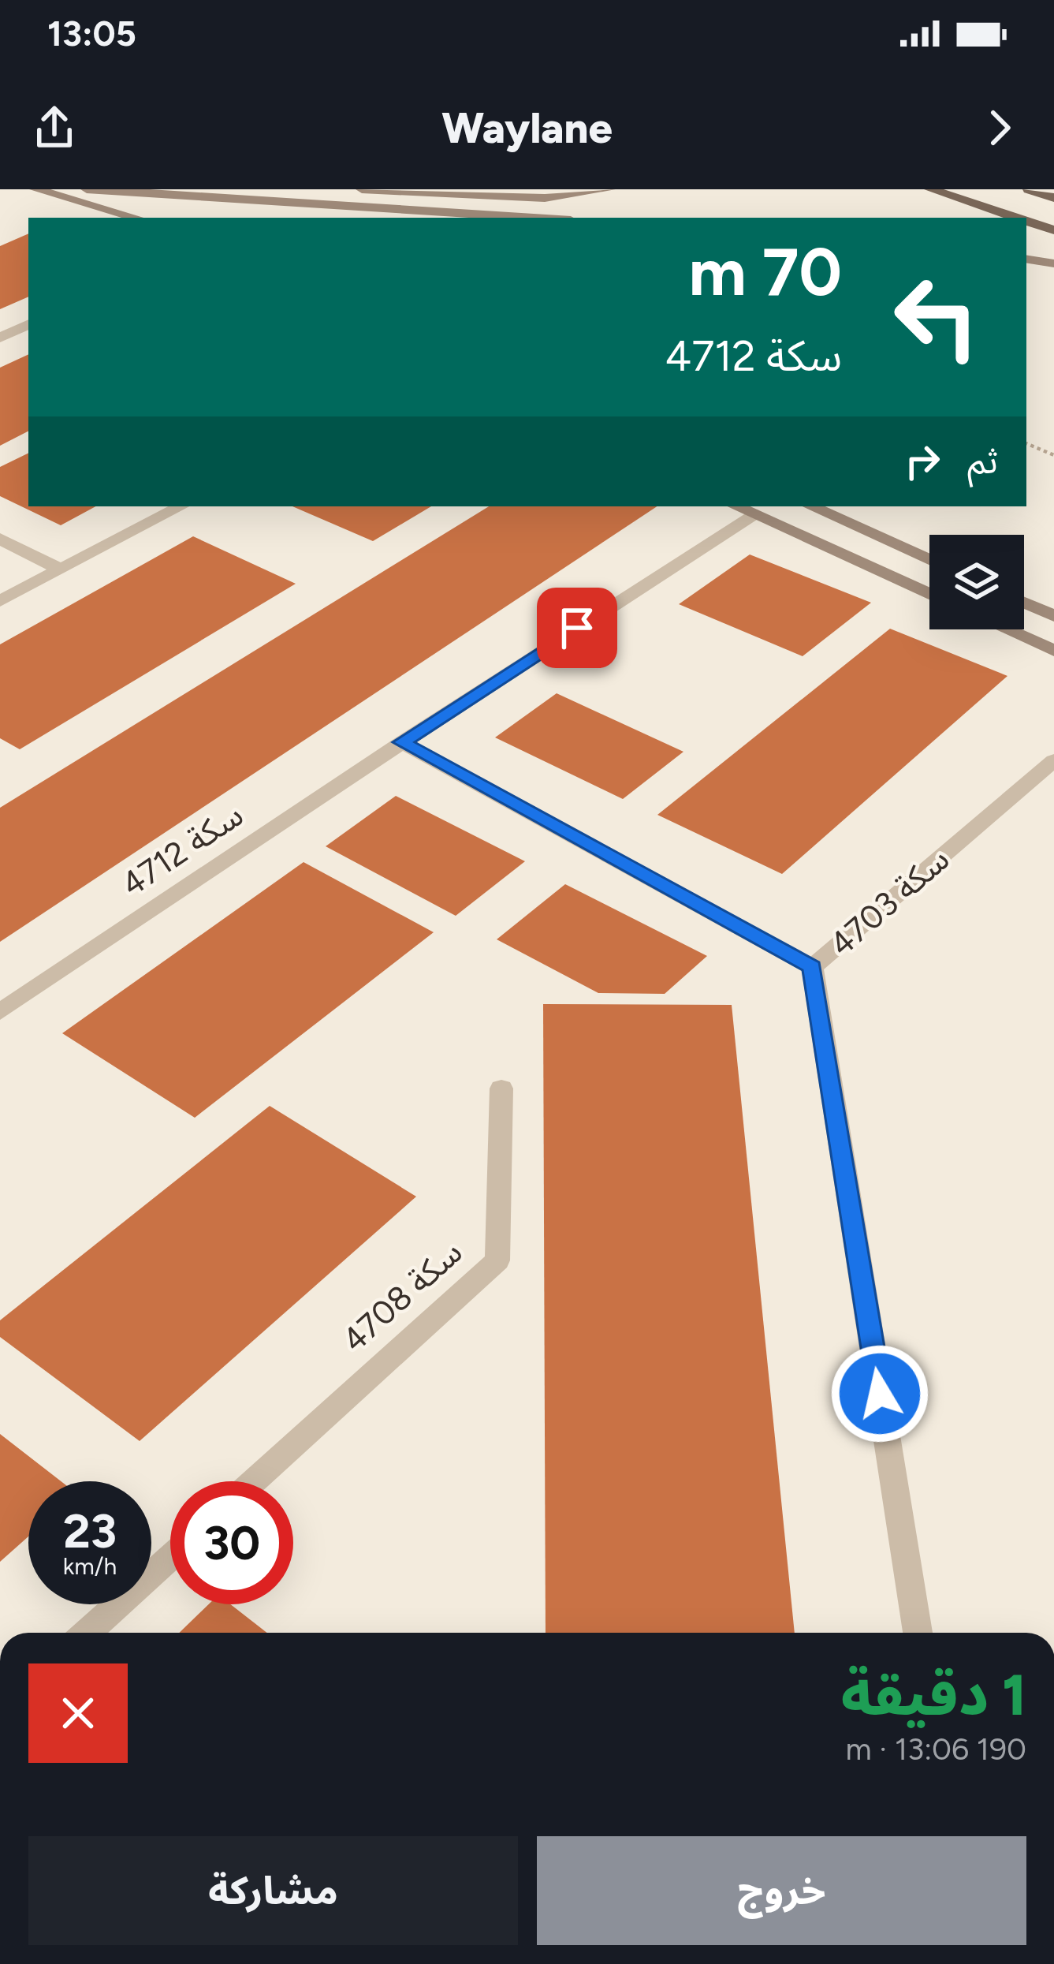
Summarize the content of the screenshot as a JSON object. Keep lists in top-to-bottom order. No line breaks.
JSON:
{"streets":{"street":["سكة 4712","4703 سكة","سكة 4708"]},"page":{"status":"13:05","header":"Waylane","turn":["70 m","سكة 4712"],"then":"ثم","speed":"23 km/h","limit":"30","heading":["1 دقيقة","190 m · 13:06"],"buttons":["خروج","مشاركة"]}}
